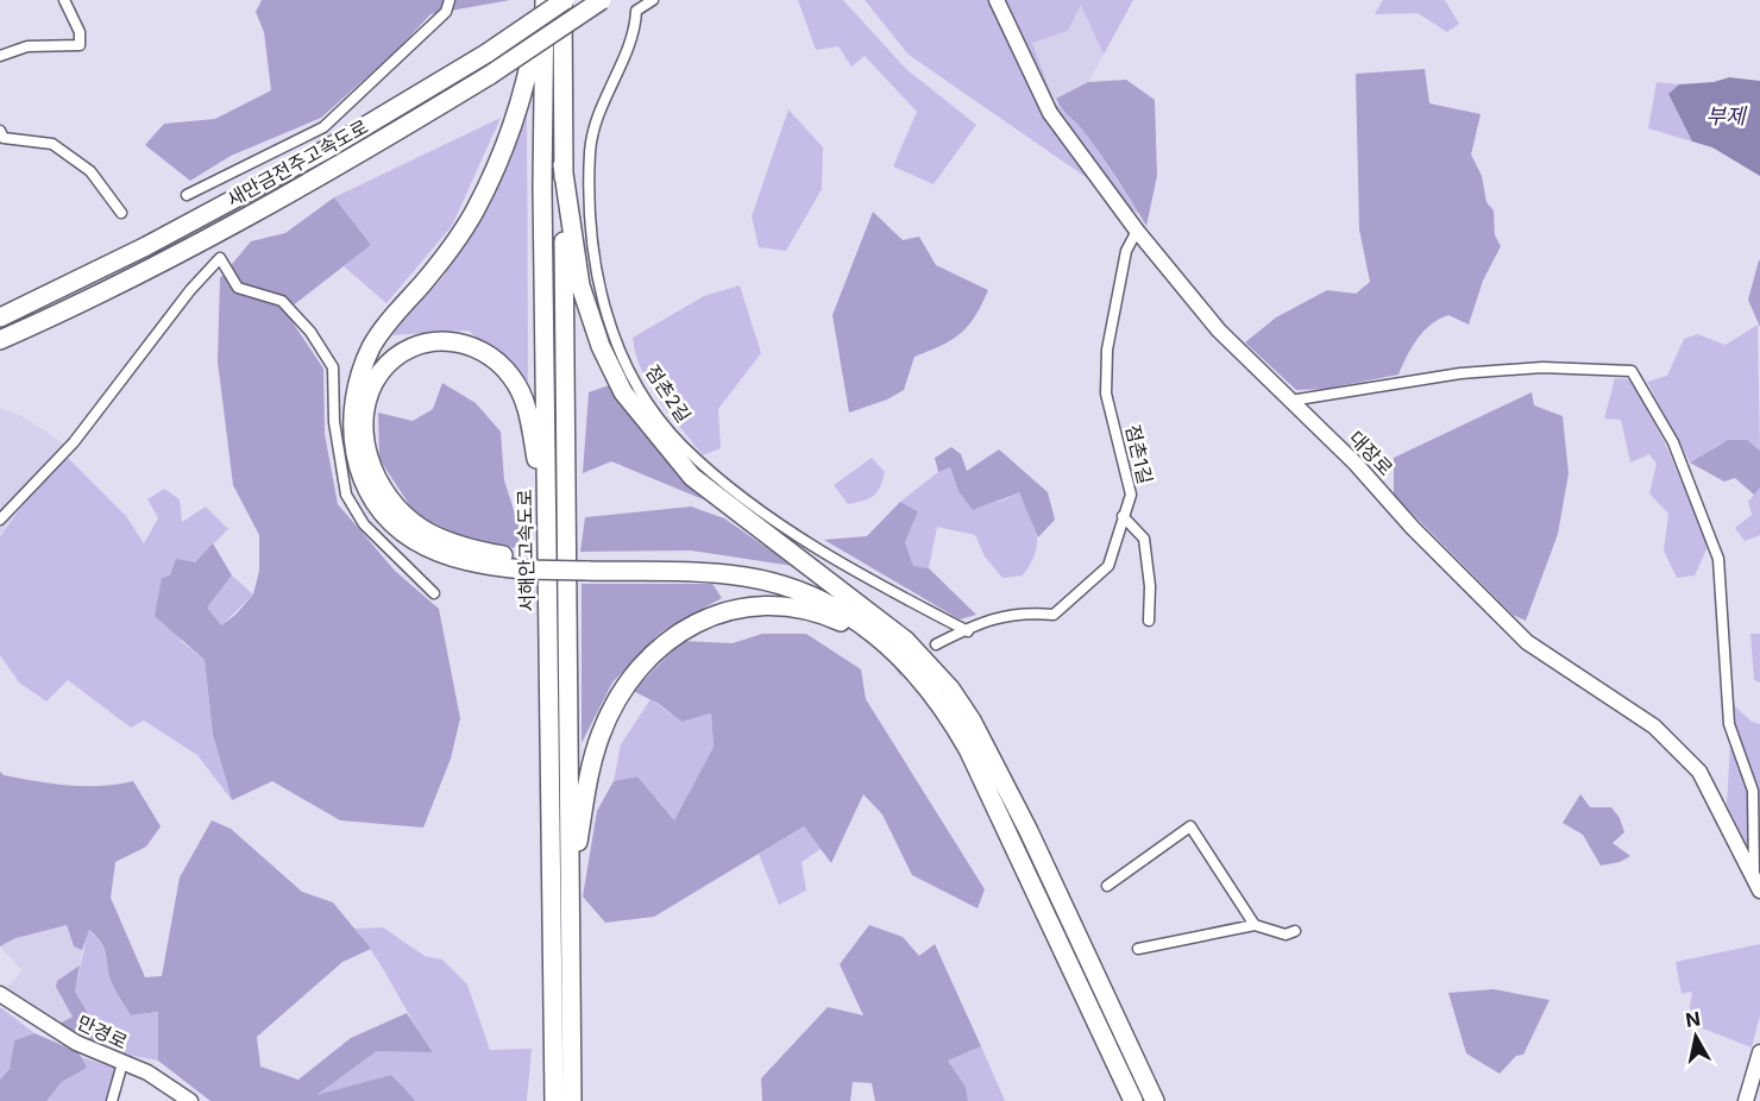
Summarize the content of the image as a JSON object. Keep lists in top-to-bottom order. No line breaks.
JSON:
{"streets":{"highway":["새만금전주고속도로","서해안고속도로"],"street":["점촌2길","대장로","점촌1길","만경로"]},"crossings":[["점촌2길","점촌1길"],["대장로","점촌1길"]],"water":["부제"],"north":"top"}
